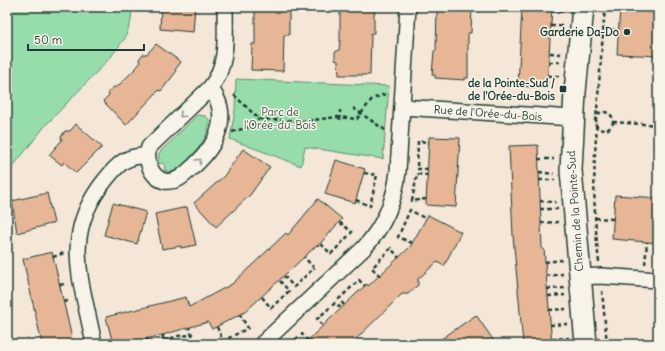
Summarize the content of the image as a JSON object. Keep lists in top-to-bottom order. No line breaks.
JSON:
{"streets":{"street":["Rue de l'Orée-du-Bois","Chemin de la Pointe-Sud"]},"crossings":[["Rue de l'Orée-du-Bois","Chemin de la Pointe-Sud"]],"parks":["Parc de l'Orée-du-Bois"],"places":{"other":["Garderie Da-Do"],"transit":["de la Pointe-Sud / de l'Orée-du-Bois"]},"scale_bar":"50 m"}
